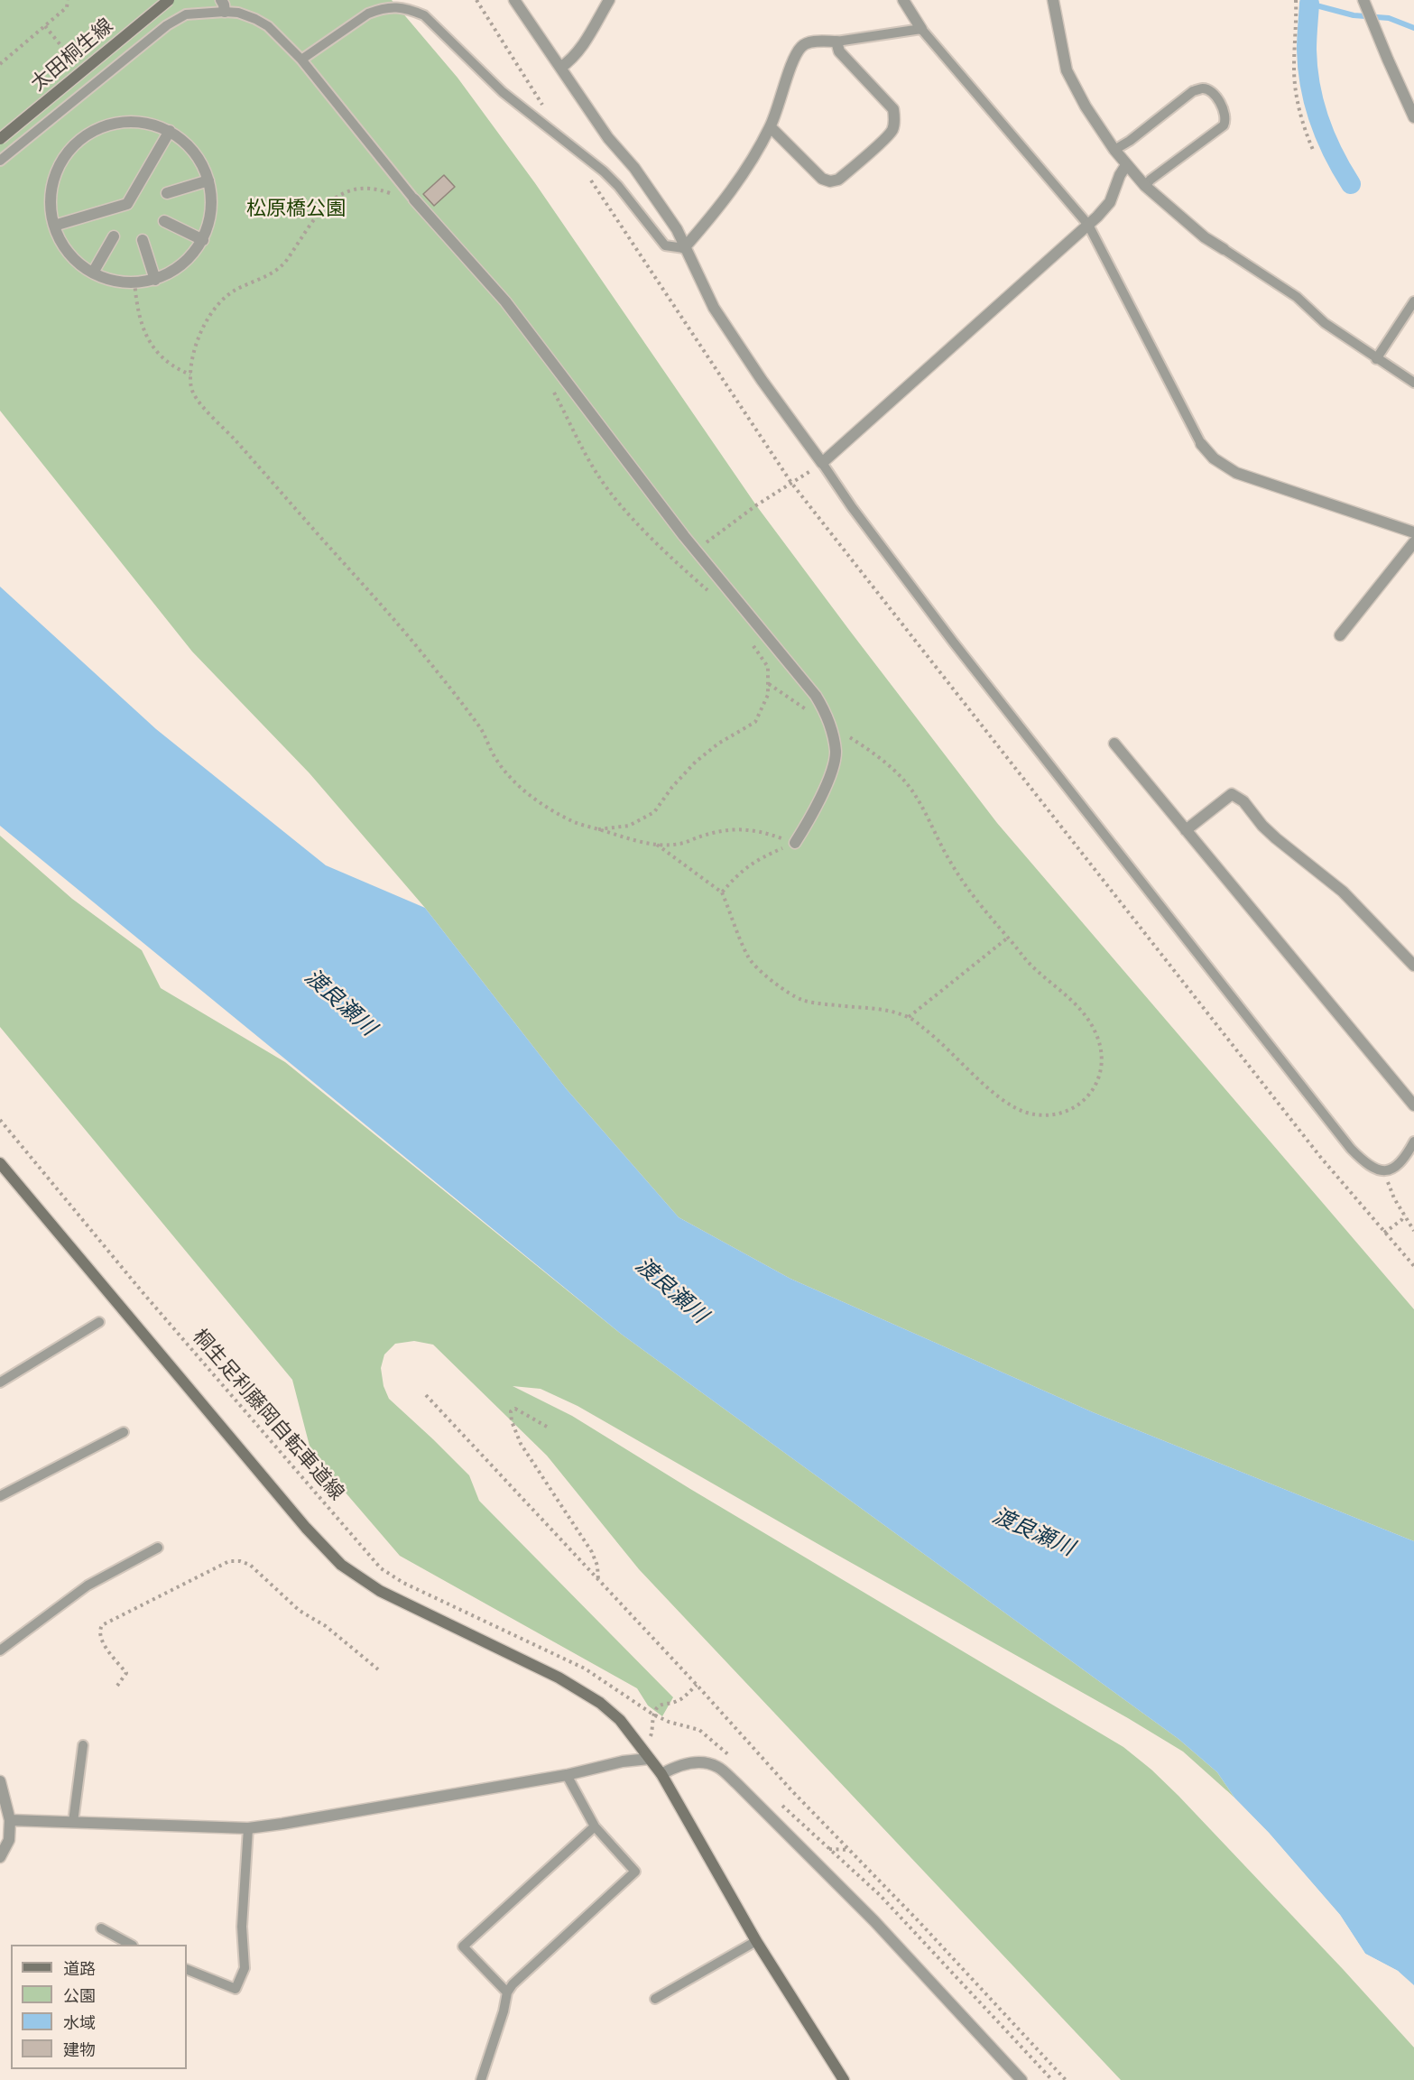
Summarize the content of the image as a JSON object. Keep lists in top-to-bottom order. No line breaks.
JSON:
{"streets":{"street":["太田桐生線"],"path":["桐生足利藤岡自転車道線"]},"water":["渡良瀬川"],"parks":["松原橋公園"],"legend":["道路","公園","水域","建物"]}
